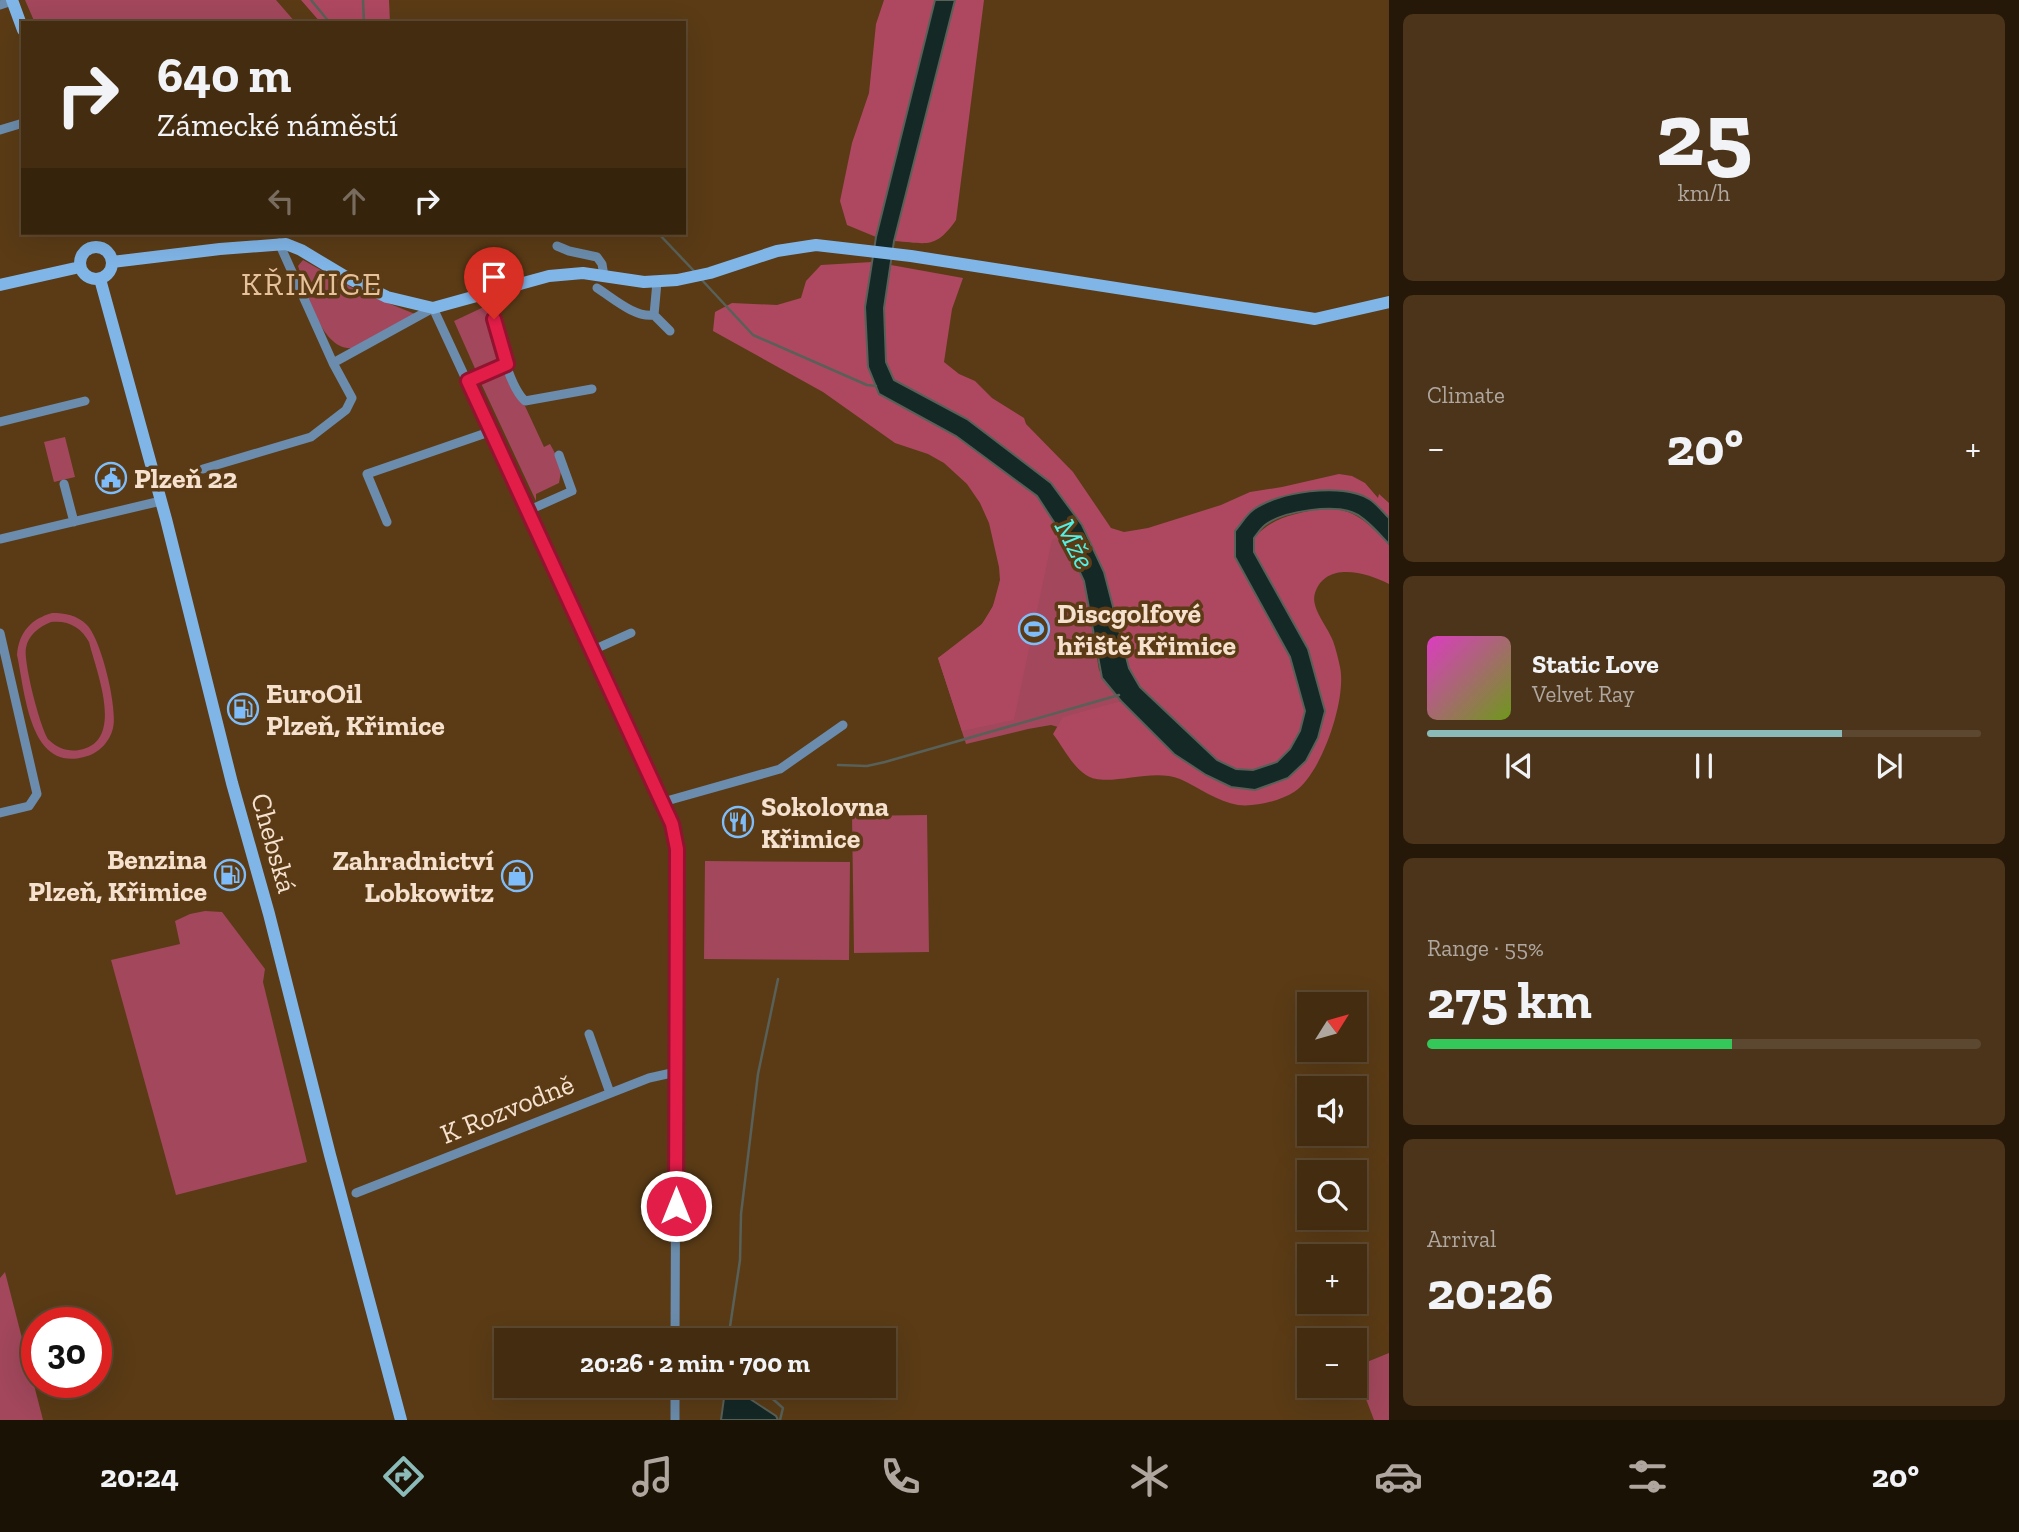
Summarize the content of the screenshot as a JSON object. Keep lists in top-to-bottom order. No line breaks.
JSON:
{"streets":{"street":["Chebská","K Rozvodně"]},"districts":["KŘIMICE"],"water":["Mže"],"places":{"public building":["Plzeň 22"],"sports":["Discgolfové hřiště Křimice"],"fuel station":["EuroOil Plzeň, Křimice","Benzina Plzeň, Křimice"],"restaurant":["Sokolovna Křimice"],"shop":["Zahradnictví Lobkowitz"]},"north":"top right","page":{"tile":[["25","km/h"],"Climate",["Range · 55%","275 km"],["Arrival","20:26"]],"turn":["640 m","Zámecké náměstí"],"heat":["−","20°","+"],"song":["Static Love","Velvet Ray"],"map_buttons":["+","−"],"limit":"30","trip":"20:26 · 2 min · 700 m","tabs":["20:24","20°"]}}
